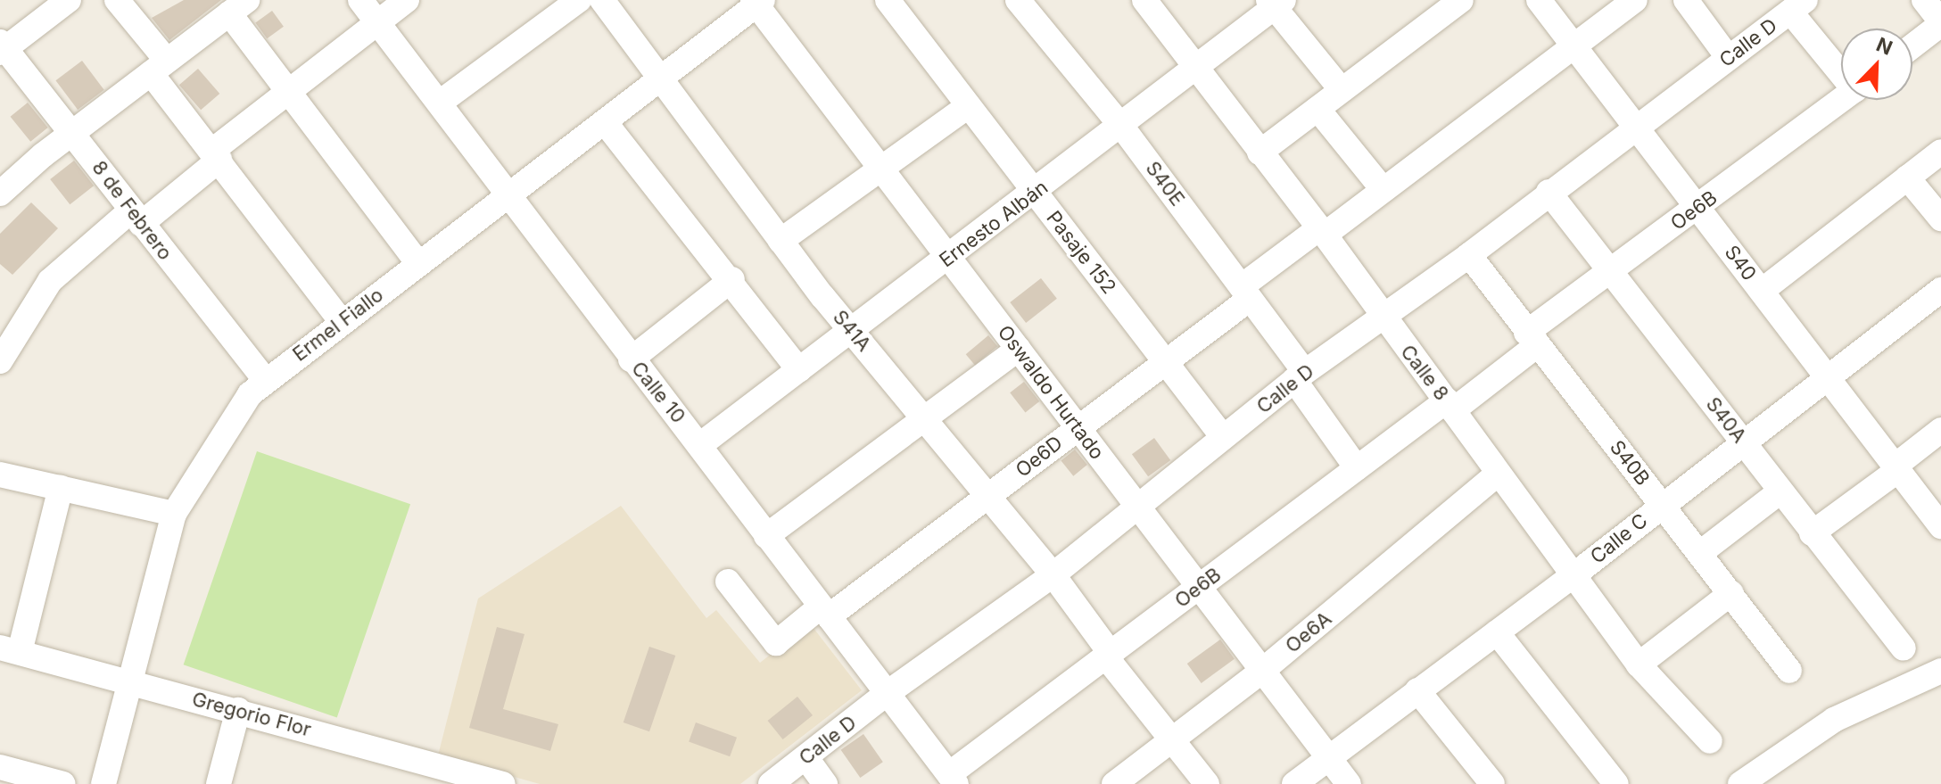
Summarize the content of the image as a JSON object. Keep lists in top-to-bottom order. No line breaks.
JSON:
{"streets":{"street":["Calle D","S40E","8 de Febrero","Oe6B","Ernesto Albán","Pasaje 152","S40","Ermel Fiallo","S41A","Calle 8","Calle 10","Oswaldo Hurtado","S40A","Oe6D","S40B","Calle C","Oe6A","Gregorio Flor"]},"crossings":[["Calle D","S40E"],["Calle D","Pasaje 152"],["Calle D","S40"],["Calle D","S41A"],["Calle D","Calle 8"],["Calle D","Calle 10"],["Calle D","Oswaldo Hurtado"],["Calle D","S40A"],["Calle D","S40B"],["S40E","Oe6B"],["S40E","Ernesto Albán"],["S40E","Oe6D"],["8 de Febrero","Ermel Fiallo"],["Oe6B","S40"],["Oe6B","S41A"],["Oe6B","Calle 8"],["Oe6B","Calle 10"],["Oe6B","Oswaldo Hurtado"],["Oe6B","S40A"],["Oe6B","S40B"],["Ernesto Albán","Pasaje 152"],["Ernesto Albán","S41A"],["Ernesto Albán","Calle 8"],["Ernesto Albán","Calle 10"],["Ernesto Albán","Oswaldo Hurtado"],["Pasaje 152","Oe6D"],["S40","Oe6D"],["S40","Calle C"],["Ermel Fiallo","S41A"],["Ermel Fiallo","Calle 10"],["Ermel Fiallo","Oswaldo Hurtado"],["Ermel Fiallo","Gregorio Flor"],["S41A","Oe6D"],["S41A","Oe6A"],["Calle 8","Oe6D"],["Calle 8","Calle C"],["Calle 8","Oe6A"],["Calle 10","Oe6D"],["Oswaldo Hurtado","Oe6D"],["Oswaldo Hurtado","Calle C"],["Oswaldo Hurtado","Oe6A"],["S40A","Calle C"],["S40B","Calle C"]],"north":"top right"}
